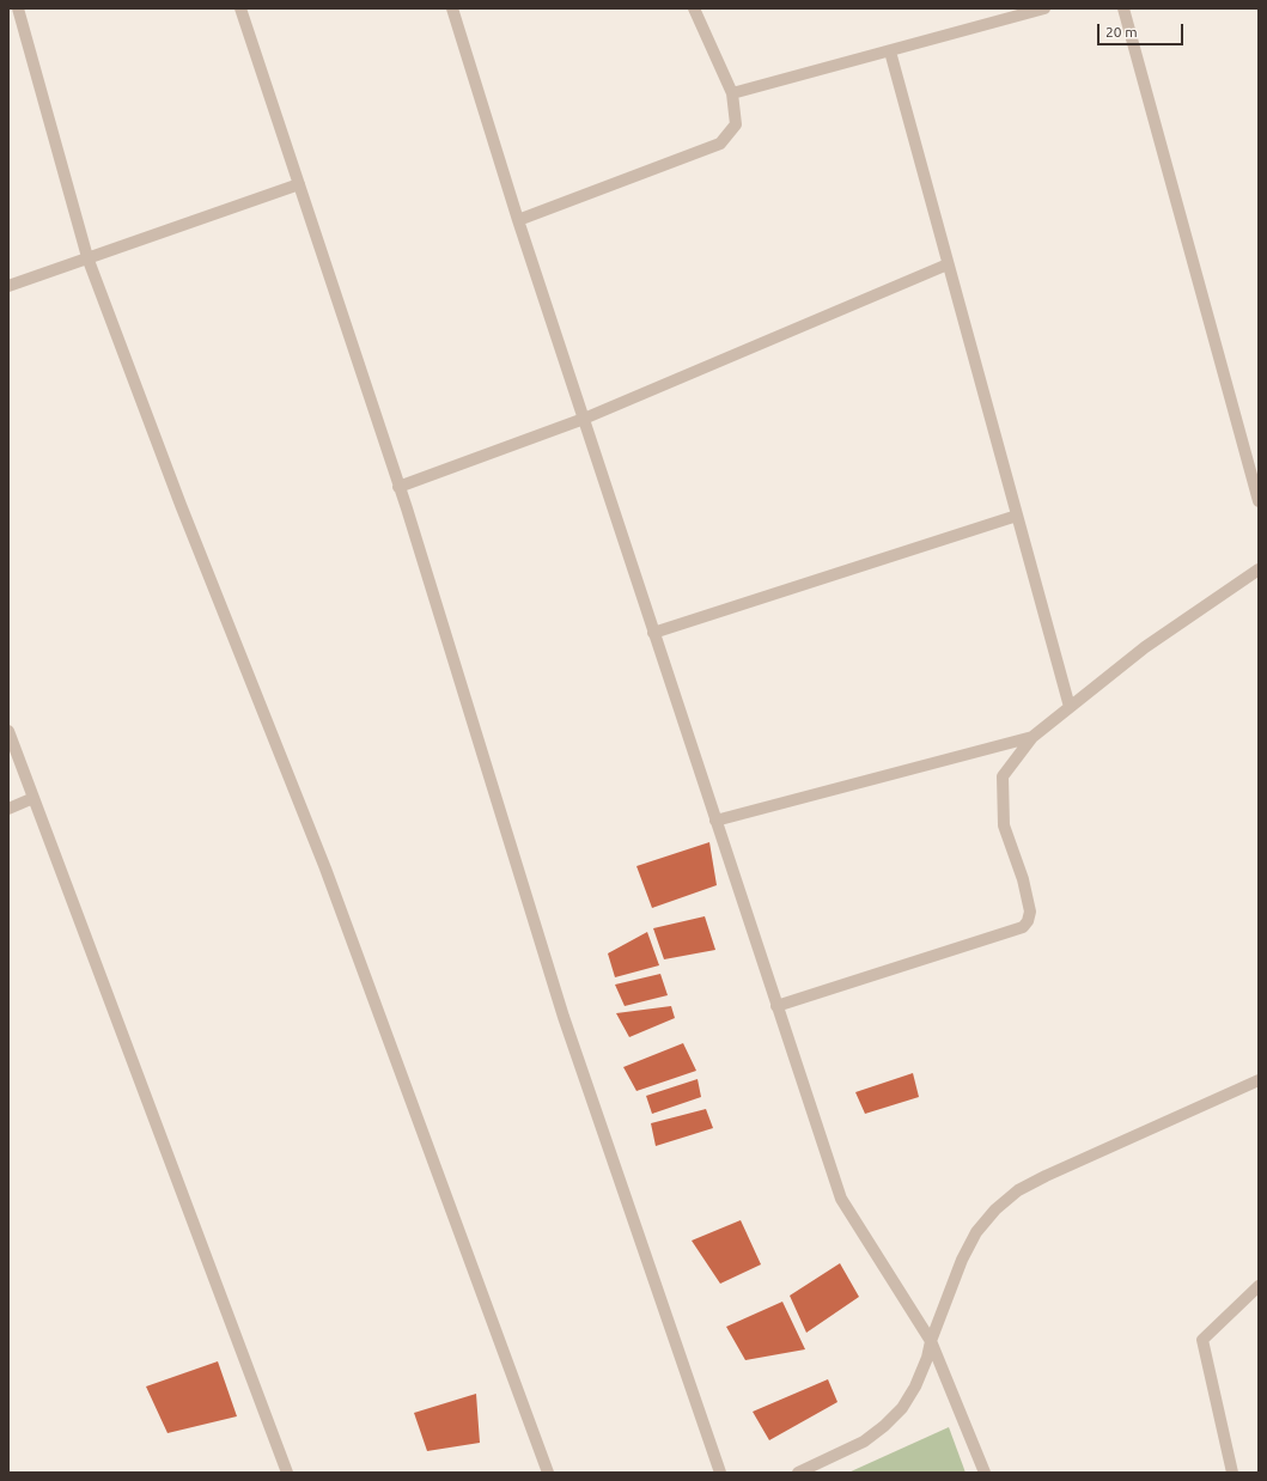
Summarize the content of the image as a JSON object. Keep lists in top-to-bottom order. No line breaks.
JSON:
{"scale_bar":"20 m"}
